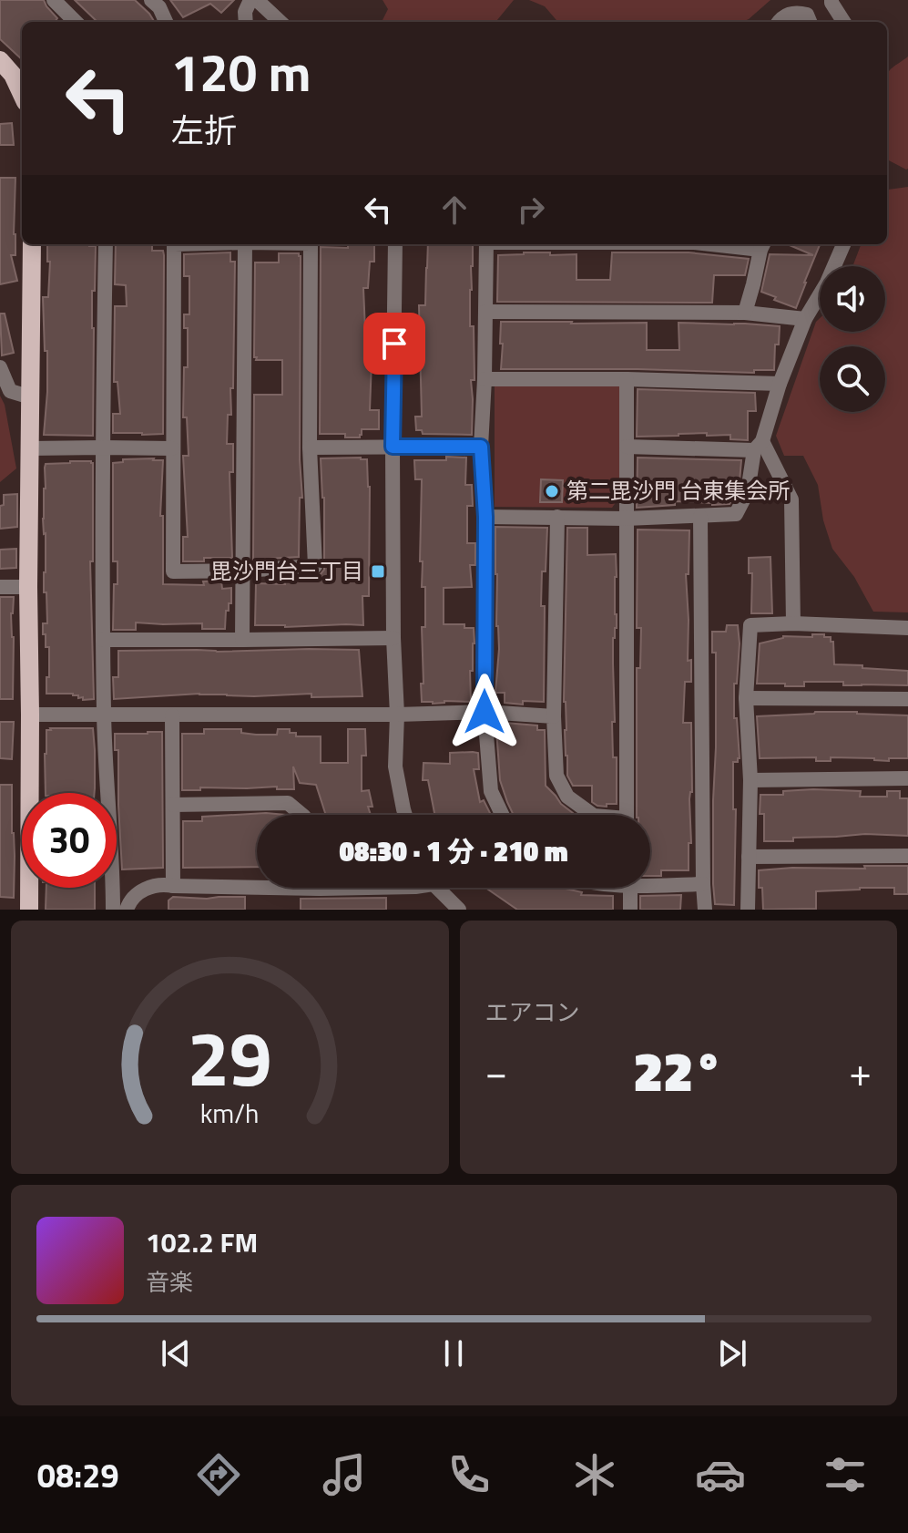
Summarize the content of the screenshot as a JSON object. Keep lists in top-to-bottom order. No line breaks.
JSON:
{"places":{"other":["第二毘沙門 台東集会所"],"transit":["毘沙門台三丁目"]},"page":{"turn":["120 m","左折"],"limit":"30","trip":"08:30 · 1 分 · 210 m","tile":"エアコン","heat":["−","22°","+"],"song":["102.2 FM","音楽"],"tabs":"08:29","gauge":["29","km/h"]}}
